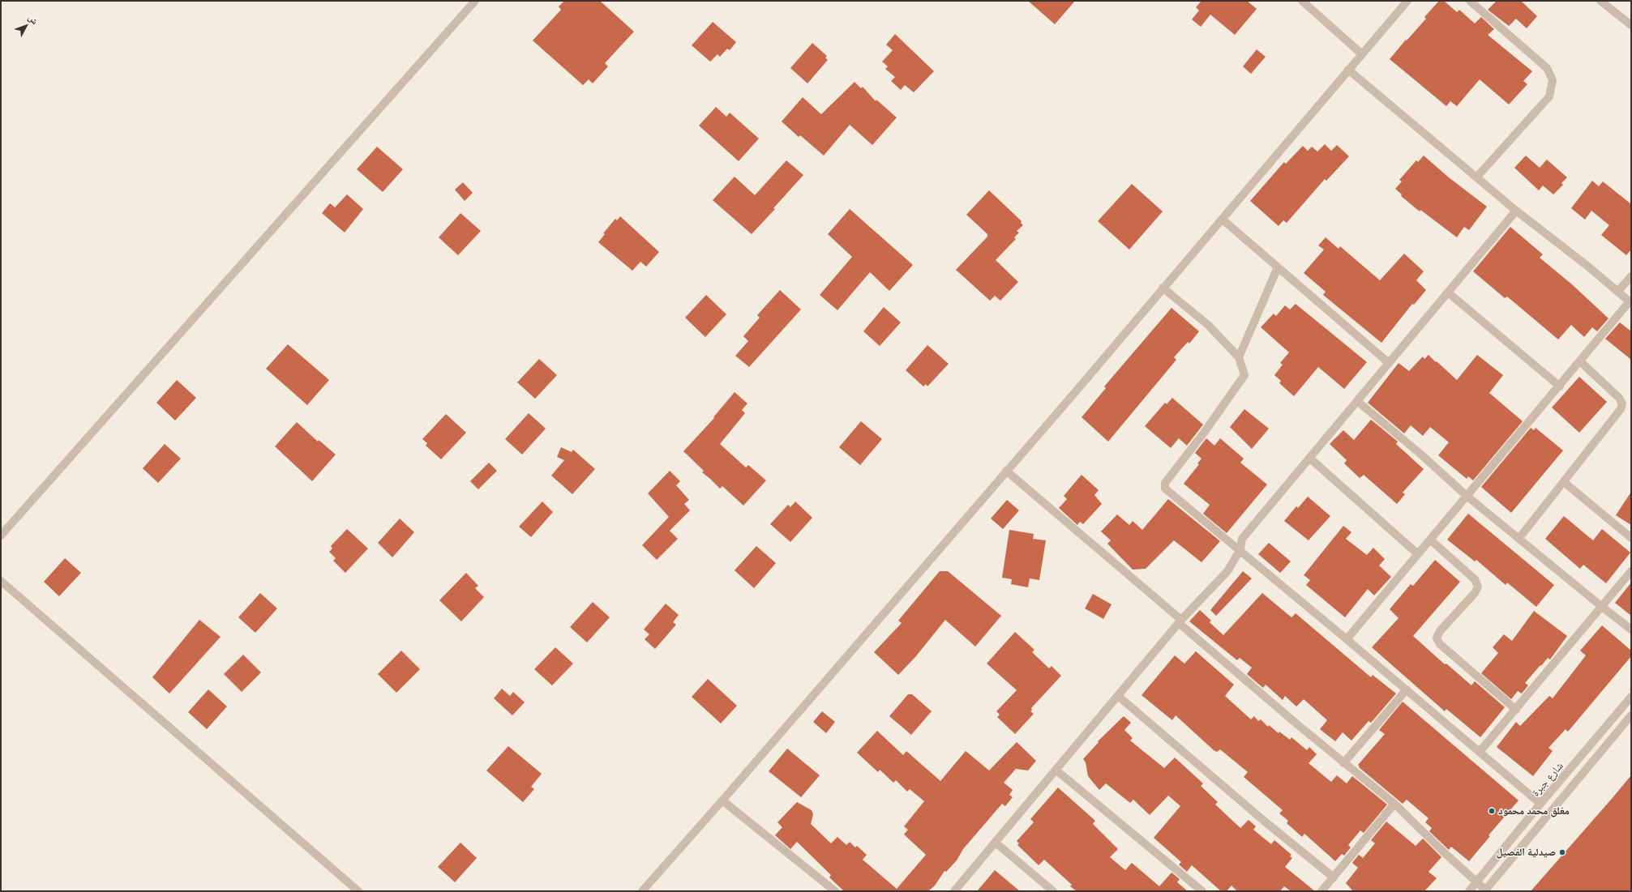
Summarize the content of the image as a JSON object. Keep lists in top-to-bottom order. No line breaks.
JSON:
{"streets":{"street":["شارع جبرة"]},"places":["مغلق محمد محمود","صيدلية الفصيل"],"north":"top right"}
